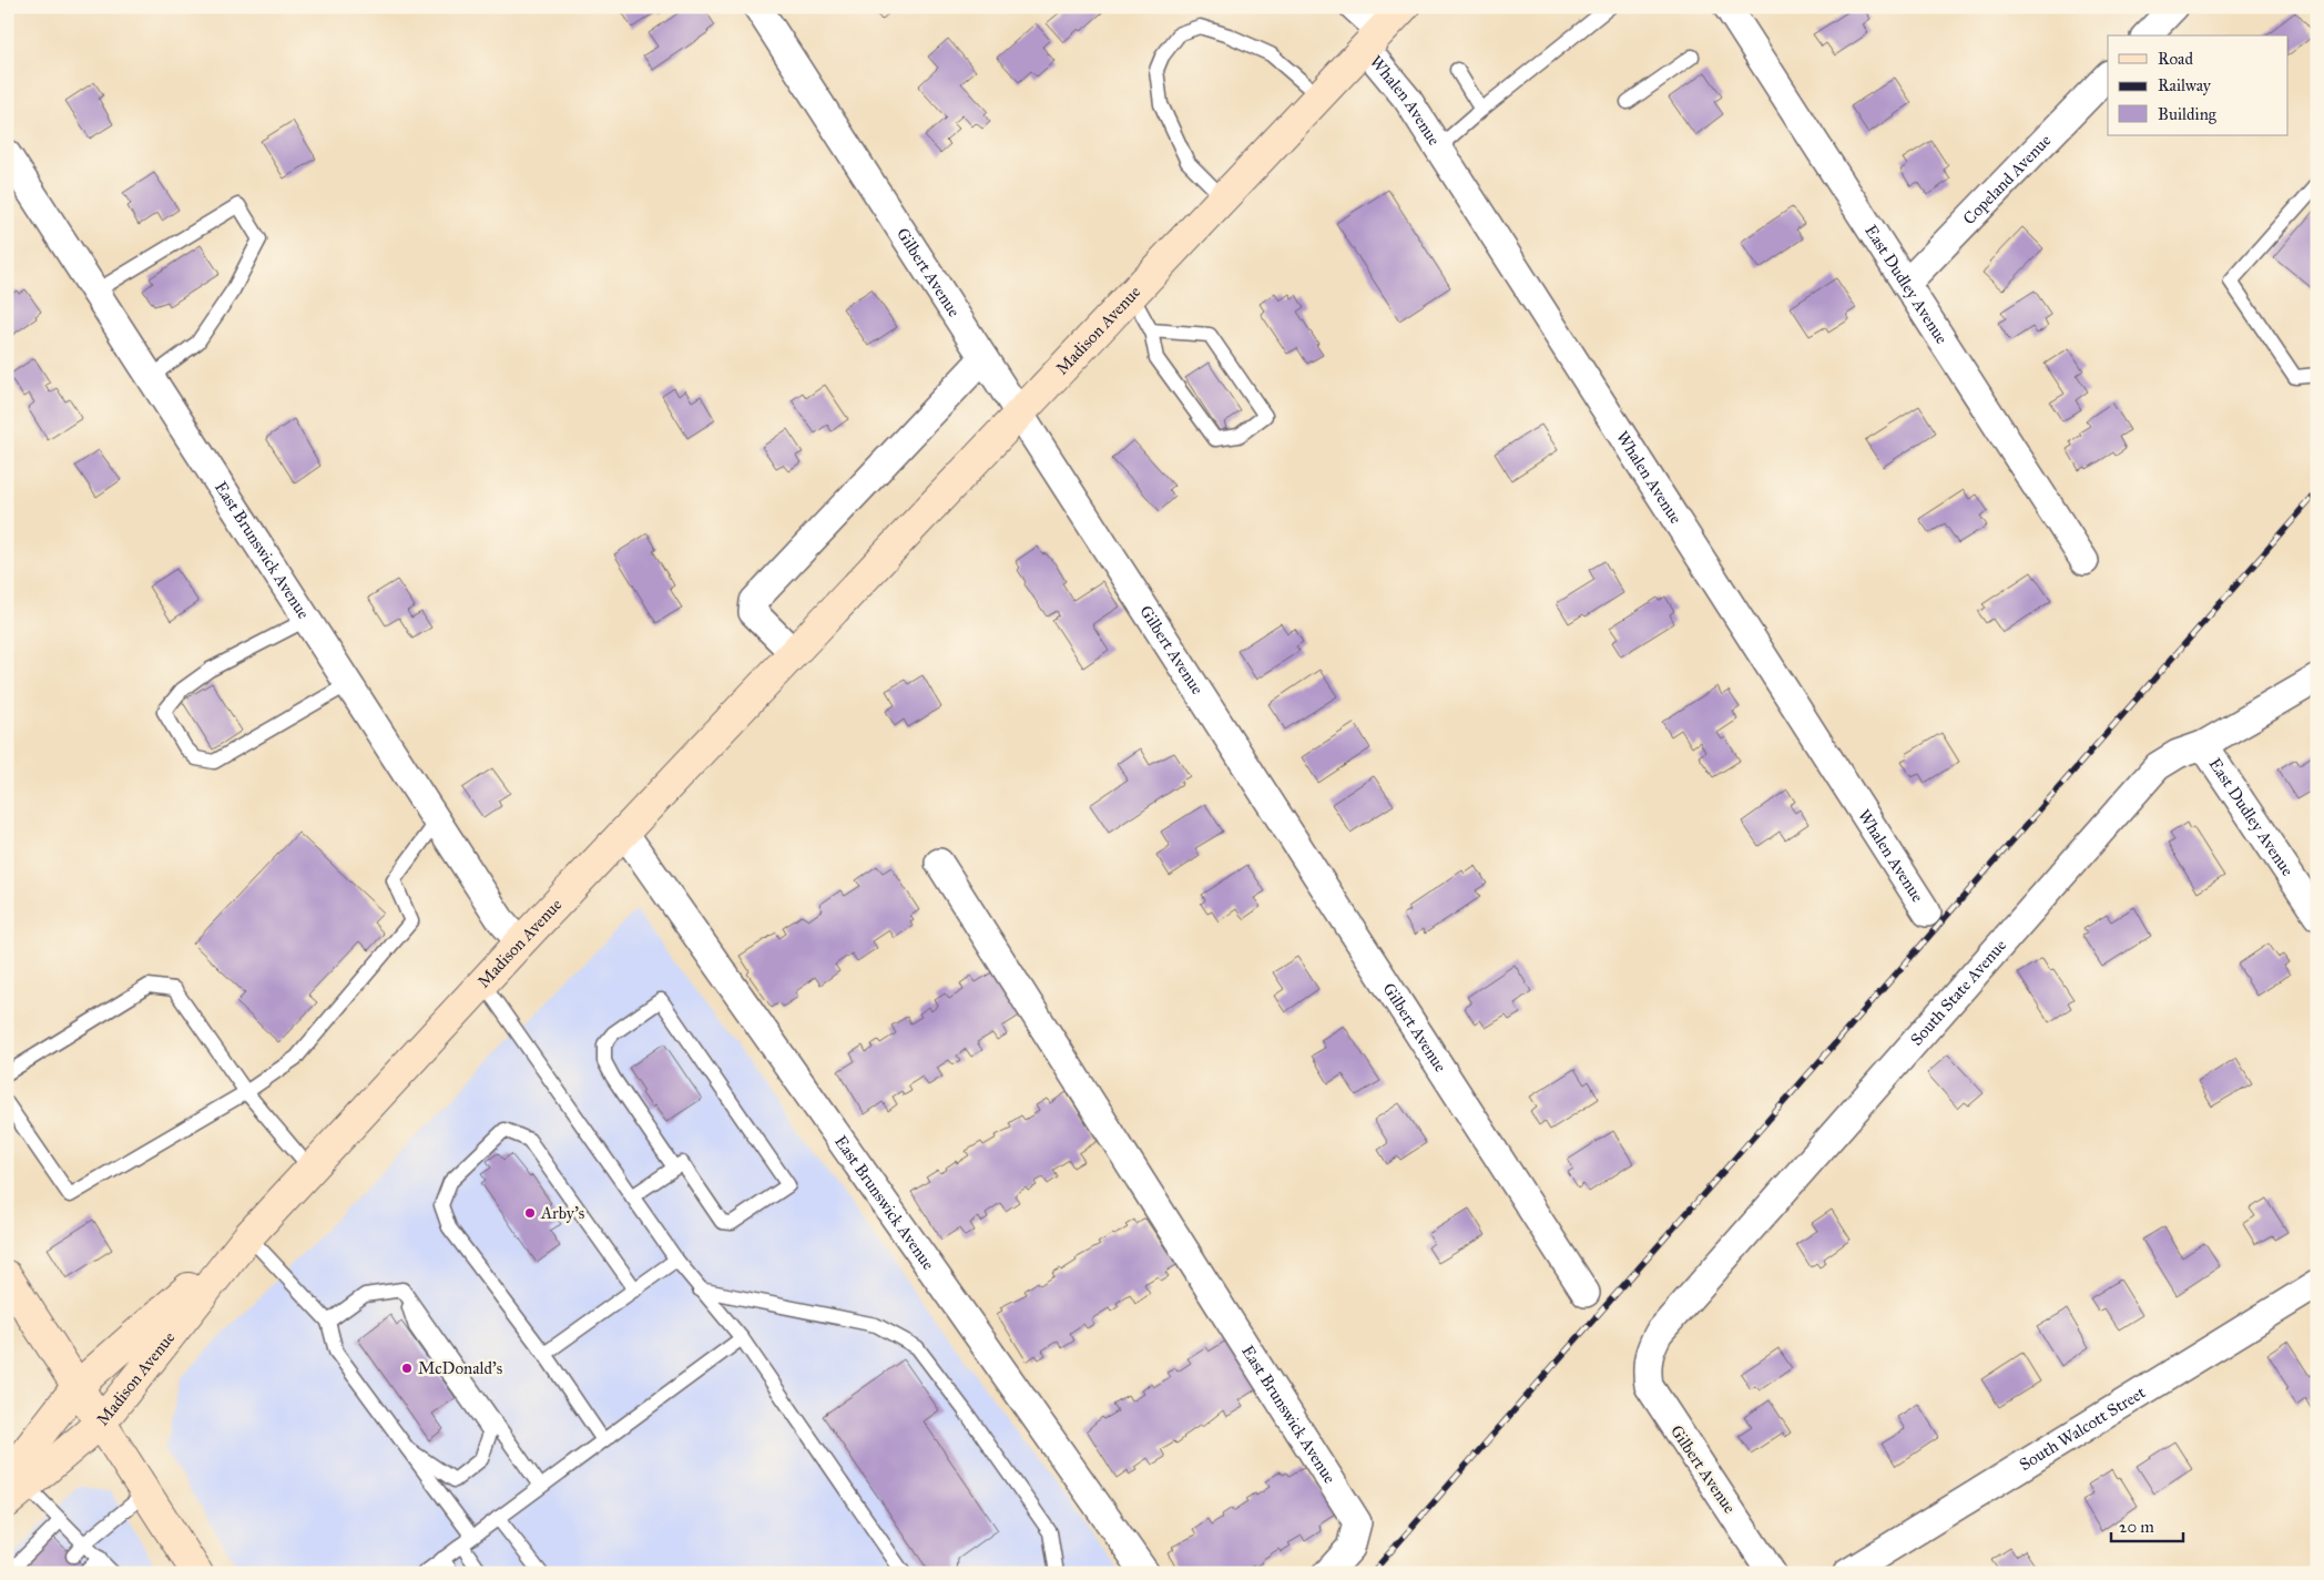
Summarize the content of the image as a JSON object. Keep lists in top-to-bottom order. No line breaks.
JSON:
{"streets":{"main road":["Madison Avenue"],"street":["Whalen Avenue","Copeland Avenue","Gilbert Avenue","East Dudley Avenue","East Brunswick Avenue","South State Avenue","South Walcott Street"]},"crossings":[["Whalen Avenue","Madison Avenue"],["Copeland Avenue","East Dudley Avenue"],["Gilbert Avenue","Madison Avenue"],["Gilbert Avenue","South State Avenue"],["East Dudley Avenue","South State Avenue"],["Madison Avenue","East Brunswick Avenue"]],"places":["Arby's","McDonald's"],"legend":["Road","Railway","Building"],"scale_bar":"20 m"}
